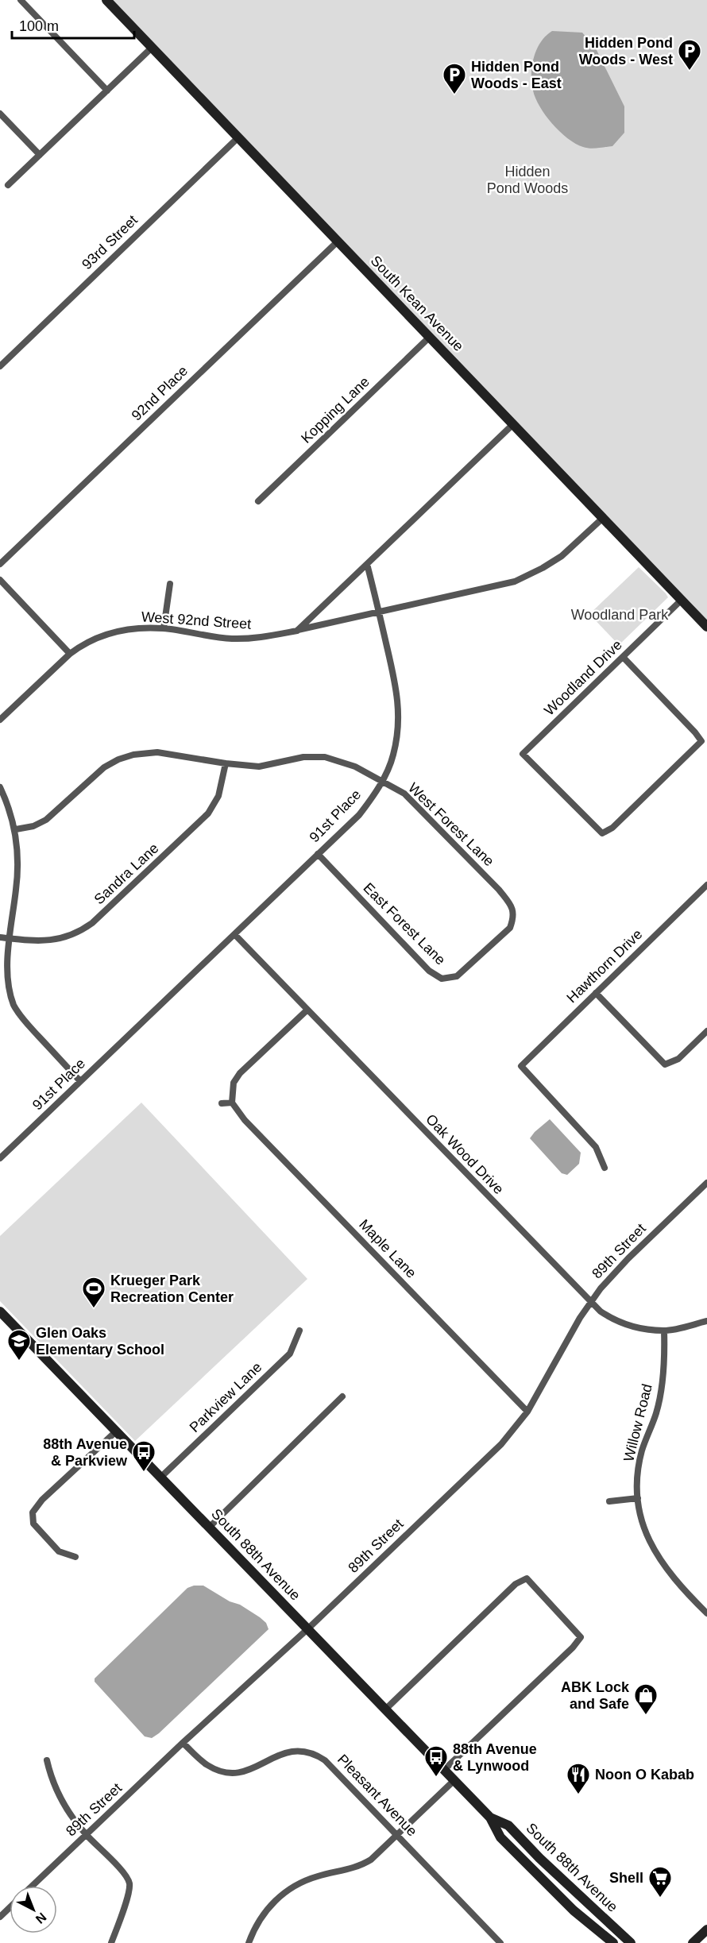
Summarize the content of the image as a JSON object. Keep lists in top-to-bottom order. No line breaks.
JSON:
{"streets":{"street":["93rd Street","South Kean Avenue","92nd Place","Kopping Lane","West 92nd Street","Woodland Drive","91st Place","West Forest Lane","Sandra Lane","East Forest Lane","Hawthorn Drive","Oak Wood Drive","Maple Lane","89th Street","Parkview Lane","Willow Road","South 88th Avenue","Pleasant Avenue"]},"crossings":[["93rd Street","South Kean Avenue"],["South Kean Avenue","92nd Place"],["South Kean Avenue","Kopping Lane"],["South Kean Avenue","Woodland Drive"],["West 92nd Street","91st Place"],["91st Place","West Forest Lane"],["91st Place","East Forest Lane"],["91st Place","Oak Wood Drive"],["West Forest Lane","Sandra Lane"],["West Forest Lane","East Forest Lane"],["Oak Wood Drive","89th Street"],["Oak Wood Drive","Willow Road"],["Maple Lane","89th Street"],["89th Street","South 88th Avenue"],["89th Street","Pleasant Avenue"],["Parkview Lane","South 88th Avenue"]],"parks":["Hidden Pond Woods","Woodland Park"],"places":{"parking":["Hidden Pond Woods - West","Hidden Pond Woods - East"],"sports":["Krueger Park Recreation Center"],"school or university":["Glen Oaks Elementary School"],"bus stop":["88th Avenue & Parkview","88th Avenue & Lynwood"],"shop":["ABK Lock and Safe"],"restaurant":["Noon O Kabab"],"supermarket":["Shell"]},"scale_bar":"100 m","north":"bottom right"}
